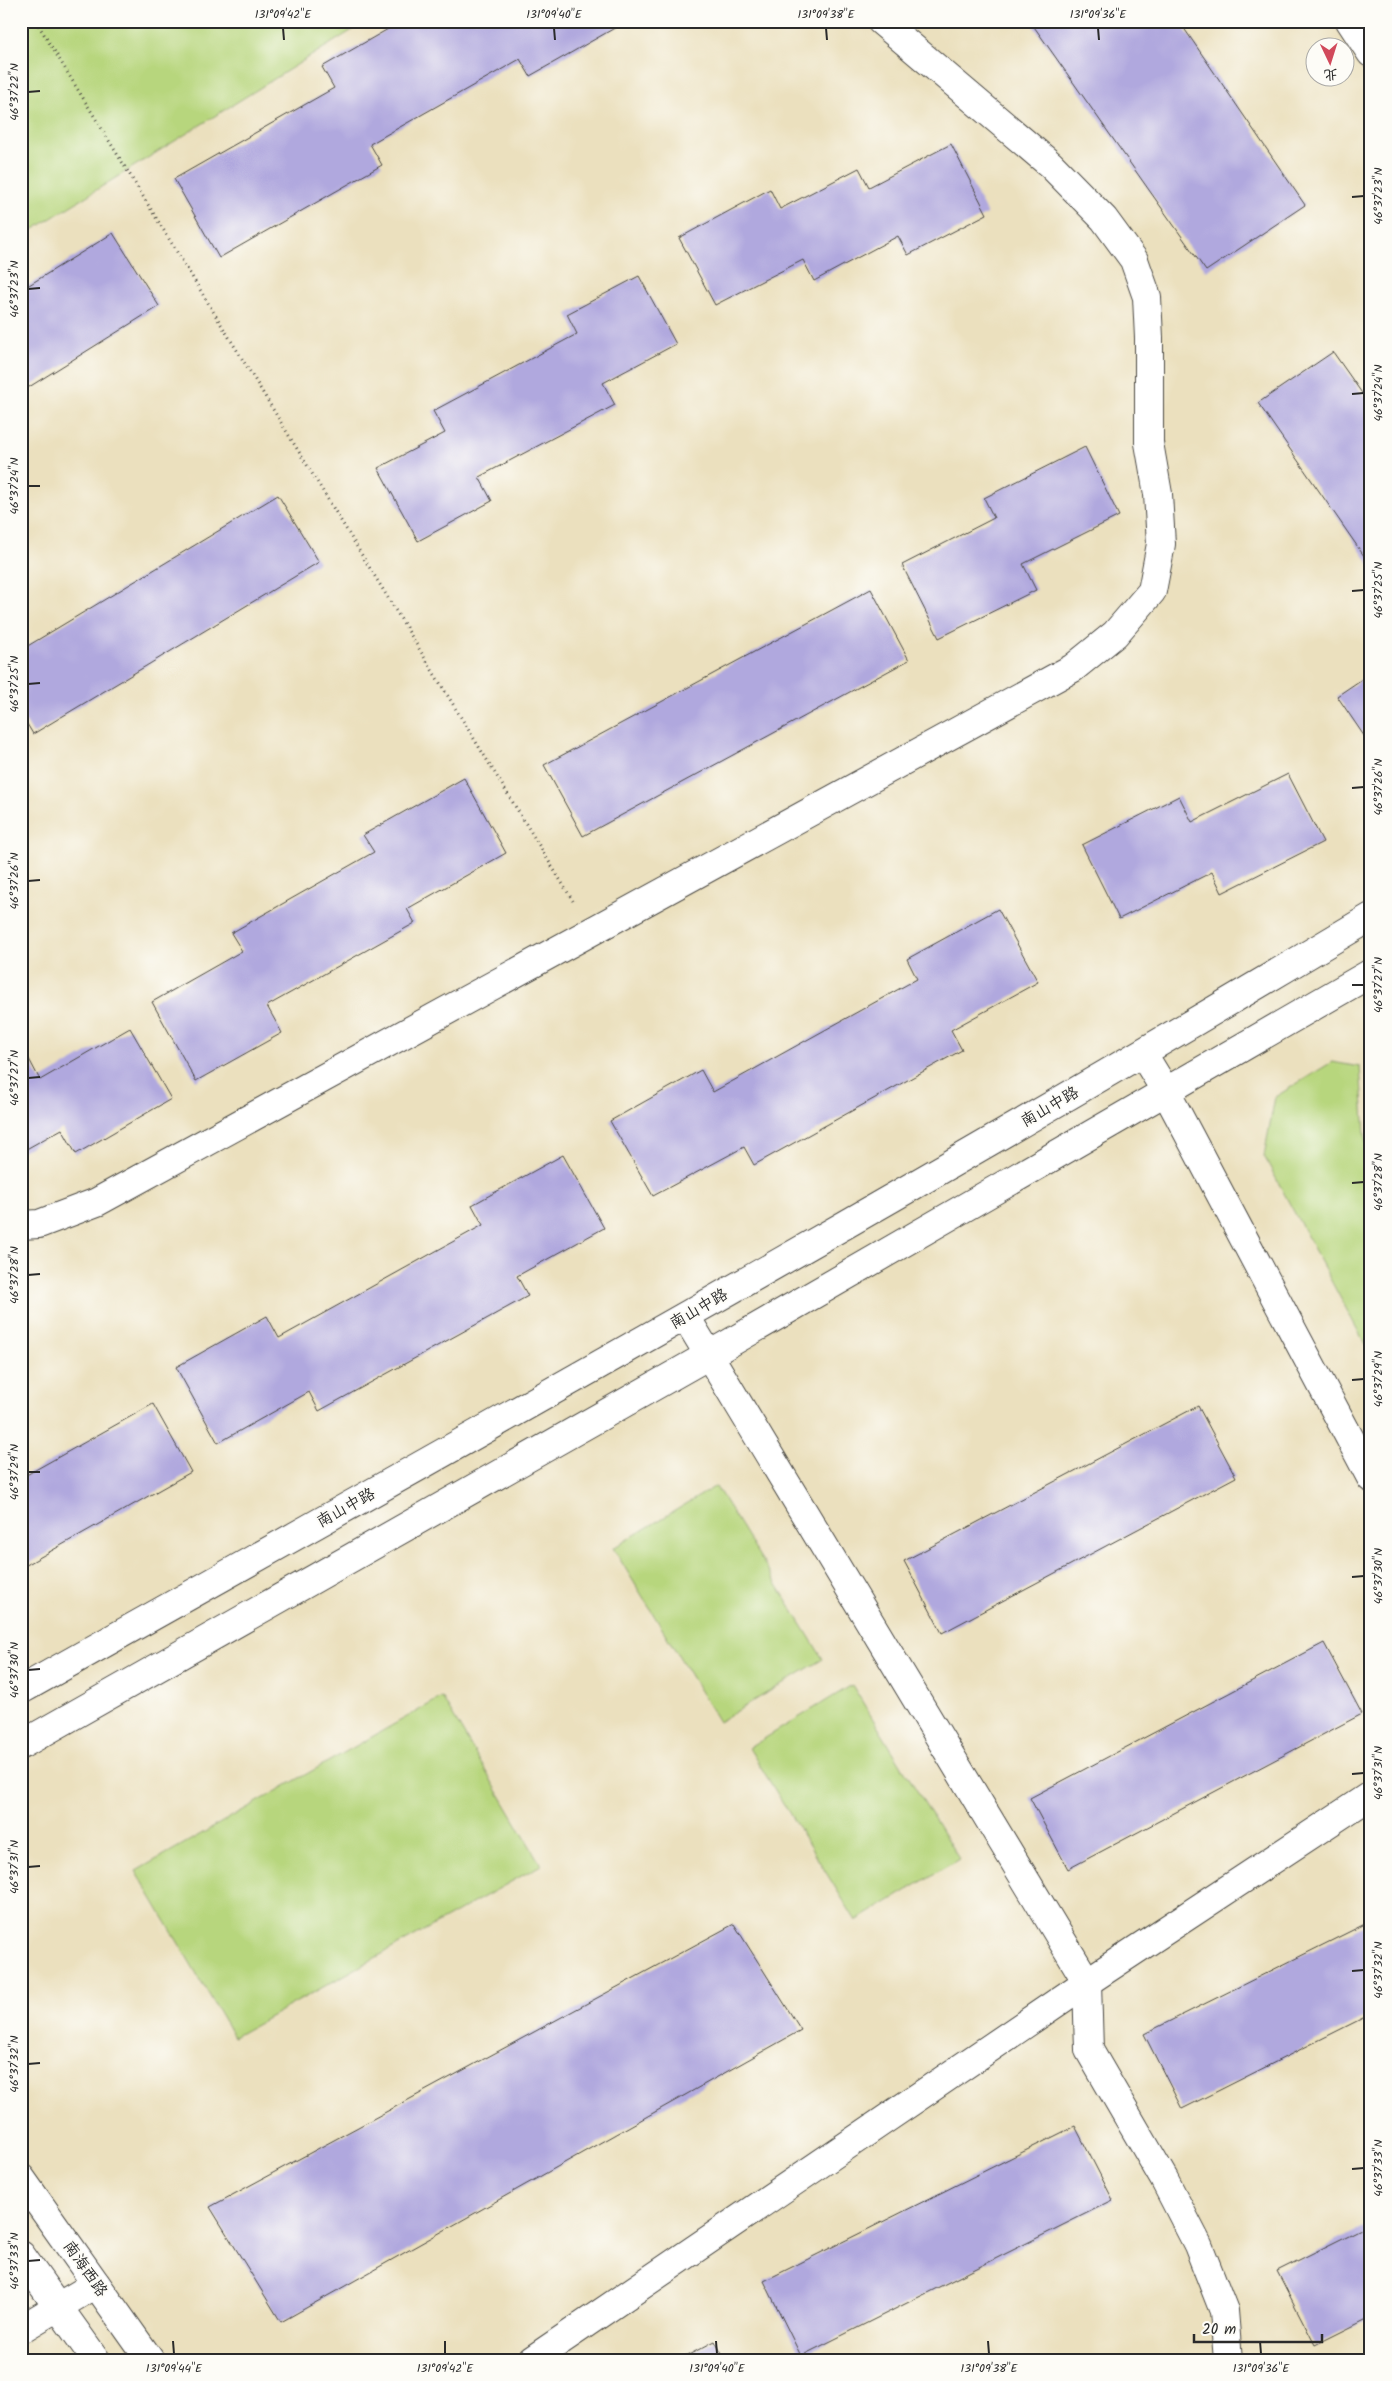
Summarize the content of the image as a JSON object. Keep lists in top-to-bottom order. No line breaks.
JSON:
{"streets":{"street":["南山中路","南海西路"]},"scale_bar":"20 m","north":"bottom","coordinates":["131°09'42\"E","131°09'40\"E","131°09'38\"E","131°09'36\"E","46°37'22\"N","46°37'23\"N","46°37'24\"N","46°37'25\"N","46°37'26\"N","46°37'27\"N","46°37'28\"N","46°37'29\"N","46°37'30\"N","46°37'31\"N","46°37'32\"N","46°37'33\"N","131°09'44\"E"]}
